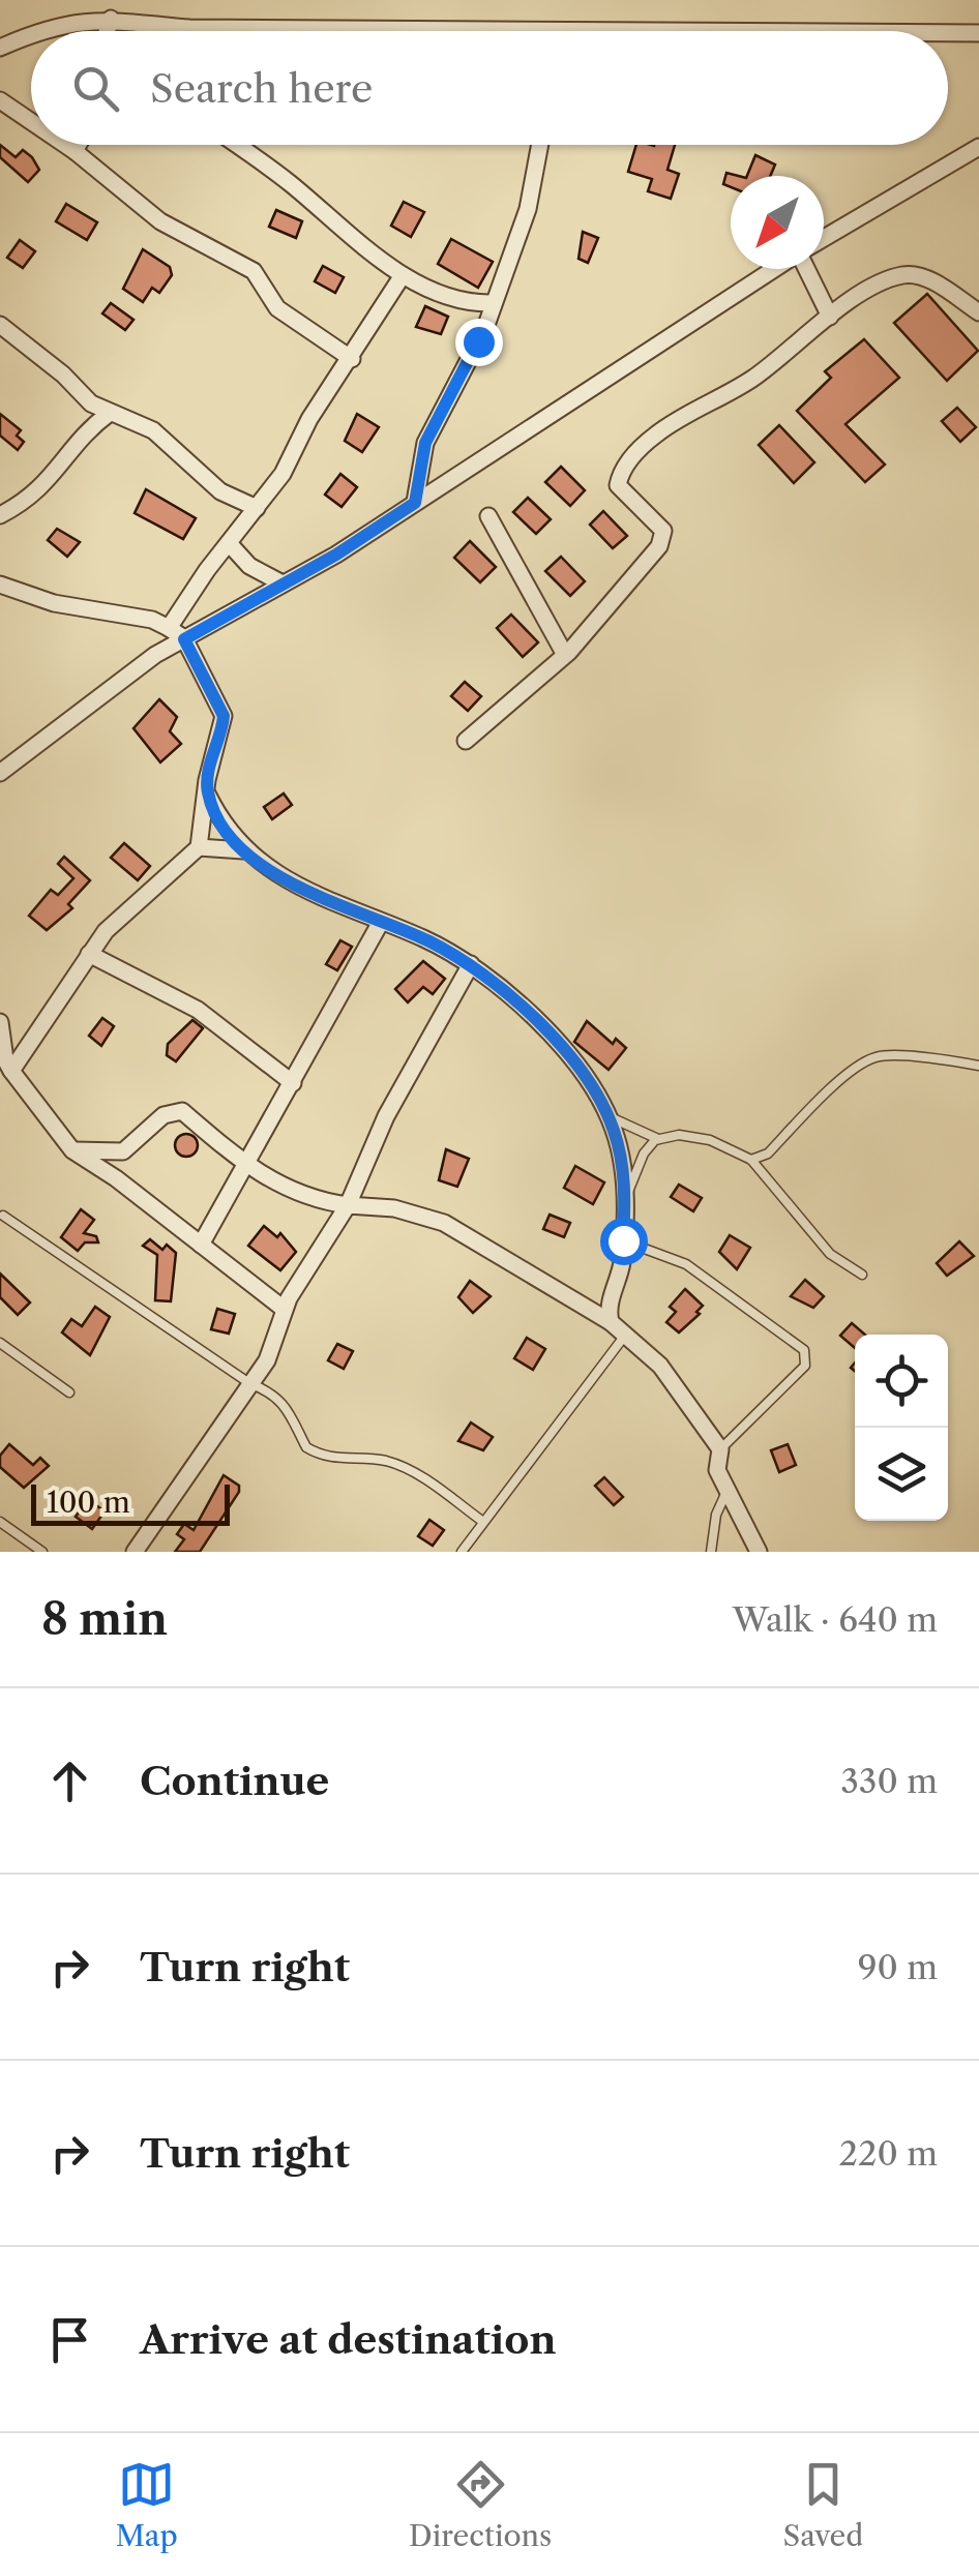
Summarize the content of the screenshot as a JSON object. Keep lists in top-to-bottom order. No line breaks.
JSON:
{"scale_bar":"100 m","north":"bottom left","page":{"search":"Search here","scale":"100 m","heading":["8 min","Walk · 640 m"],"list":[["Continue","330 m"],["Turn right","90 m"],["Turn right","220 m"],"Arrive at destination"],"nav":["Map","Directions","Saved"]}}
